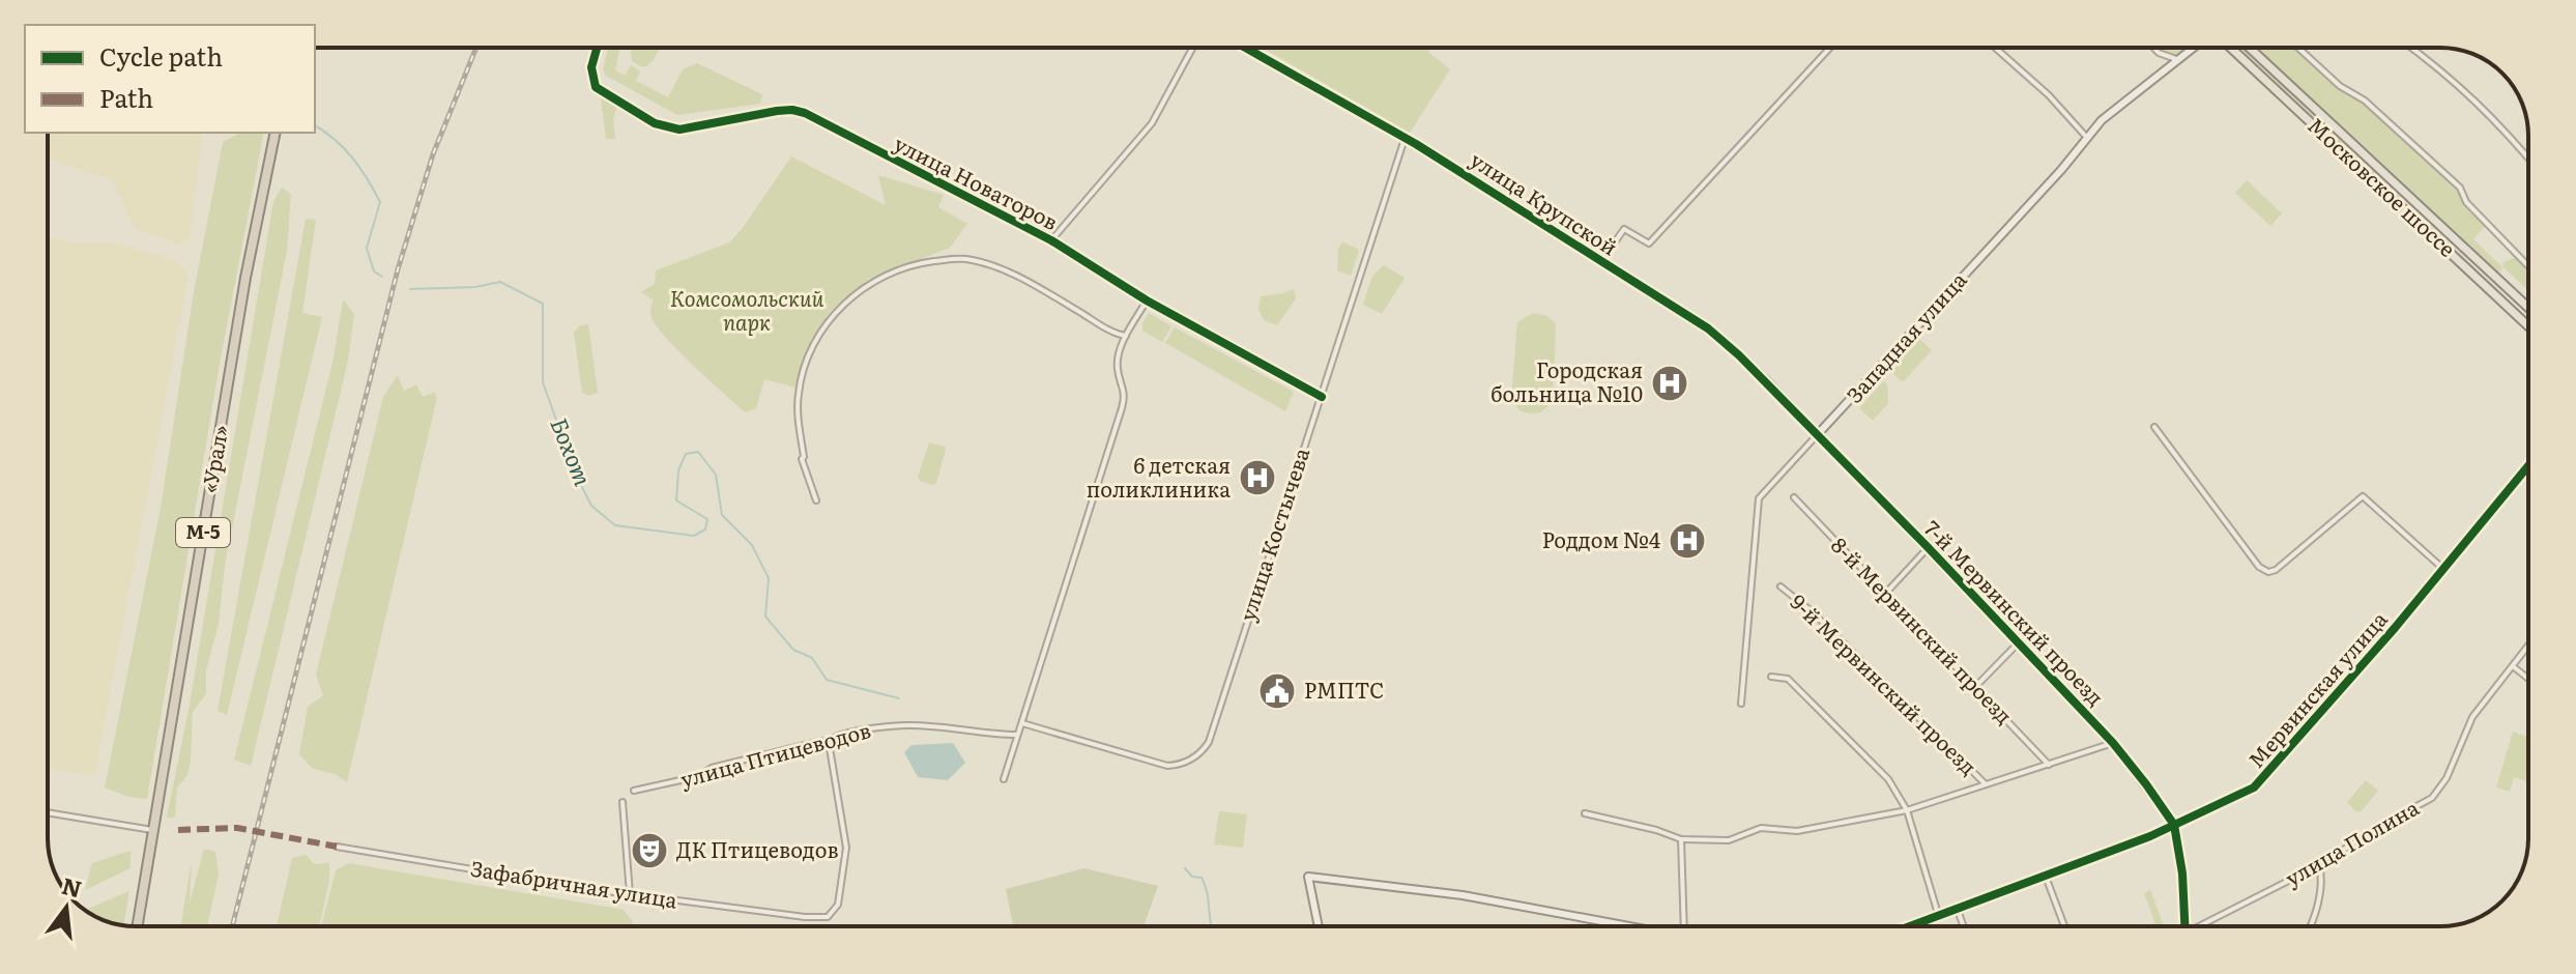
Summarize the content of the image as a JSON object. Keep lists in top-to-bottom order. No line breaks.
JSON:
{"streets":{"highway":["«Урал»","М-5"],"main road":["Московское шоссе"],"street":["улица Новаторов","улица Крупской","Западная улица","улица Костычева","7-й Мервинский проезд","8-й Мервинский проезд","9-й Мервинский проезд","Мервинская улица","улица Птицеводов","улица Полина","Зафабричная улица"]},"crossings":[["улица Новаторов","улица Костычева"],["улица Крупской","Западная улица"],["улица Крупской","улица Костычева"],["улица Крупской","7-й Мервинский проезд"],["Западная улица","7-й Мервинский проезд"],["7-й Мервинский проезд","Мервинская улица"],["улица Птицеводов","Зафабричная улица"]],"water":["Бохот"],"parks":["Комсомольский парк"],"places":{"hospital":["Городская больница №10","6 детская поликлиника","Роддом №4"],"public building":["РМПТС"],"theatre":["ДК Птицеводов"]},"legend":["Cycle path","Path"],"north":"top"}
